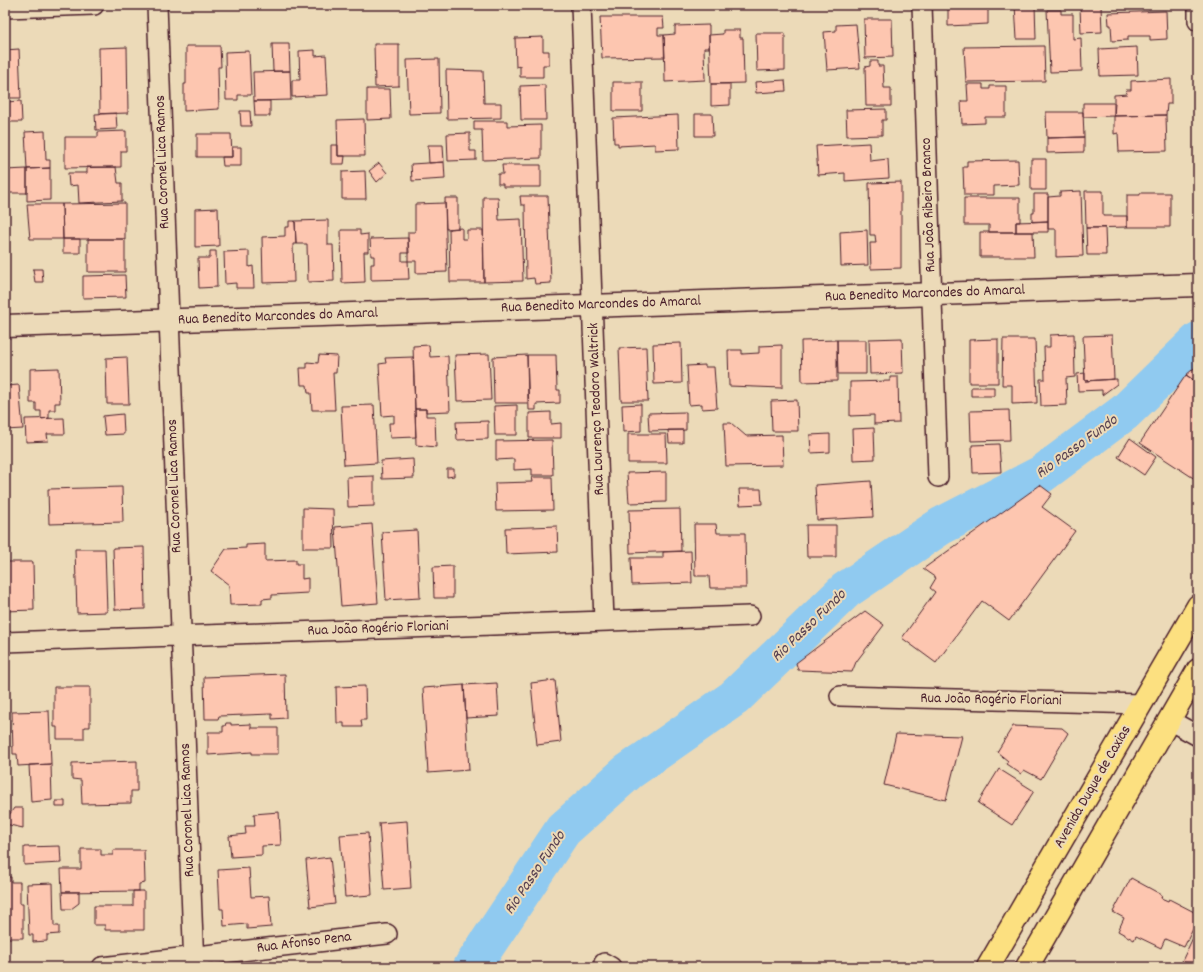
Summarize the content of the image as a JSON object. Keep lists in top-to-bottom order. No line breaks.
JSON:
{"streets":{"main road":["Rua Benedito Marcondes do Amaral","Avenida Duque de Caxias"],"street":["Rua Coronel Lica Ramos","Rua João Ribeiro Branco","Rua Lourenço Teodoro Waltrick","Rua João Rogério Floriani","Rua Afonso Pena"]},"crossings":[["Rua Coronel Lica Ramos","Rua Benedito Marcondes do Amaral"],["Rua Coronel Lica Ramos","Rua João Rogério Floriani"],["Rua Coronel Lica Ramos","Rua Afonso Pena"],["Rua João Ribeiro Branco","Rua Benedito Marcondes do Amaral"],["Rua Benedito Marcondes do Amaral","Rua Lourenço Teodoro Waltrick"],["Rua Lourenço Teodoro Waltrick","Rua João Rogério Floriani"],["Rua João Rogério Floriani","Avenida Duque de Caxias"]],"water":["Rio Passo Fundo"]}
